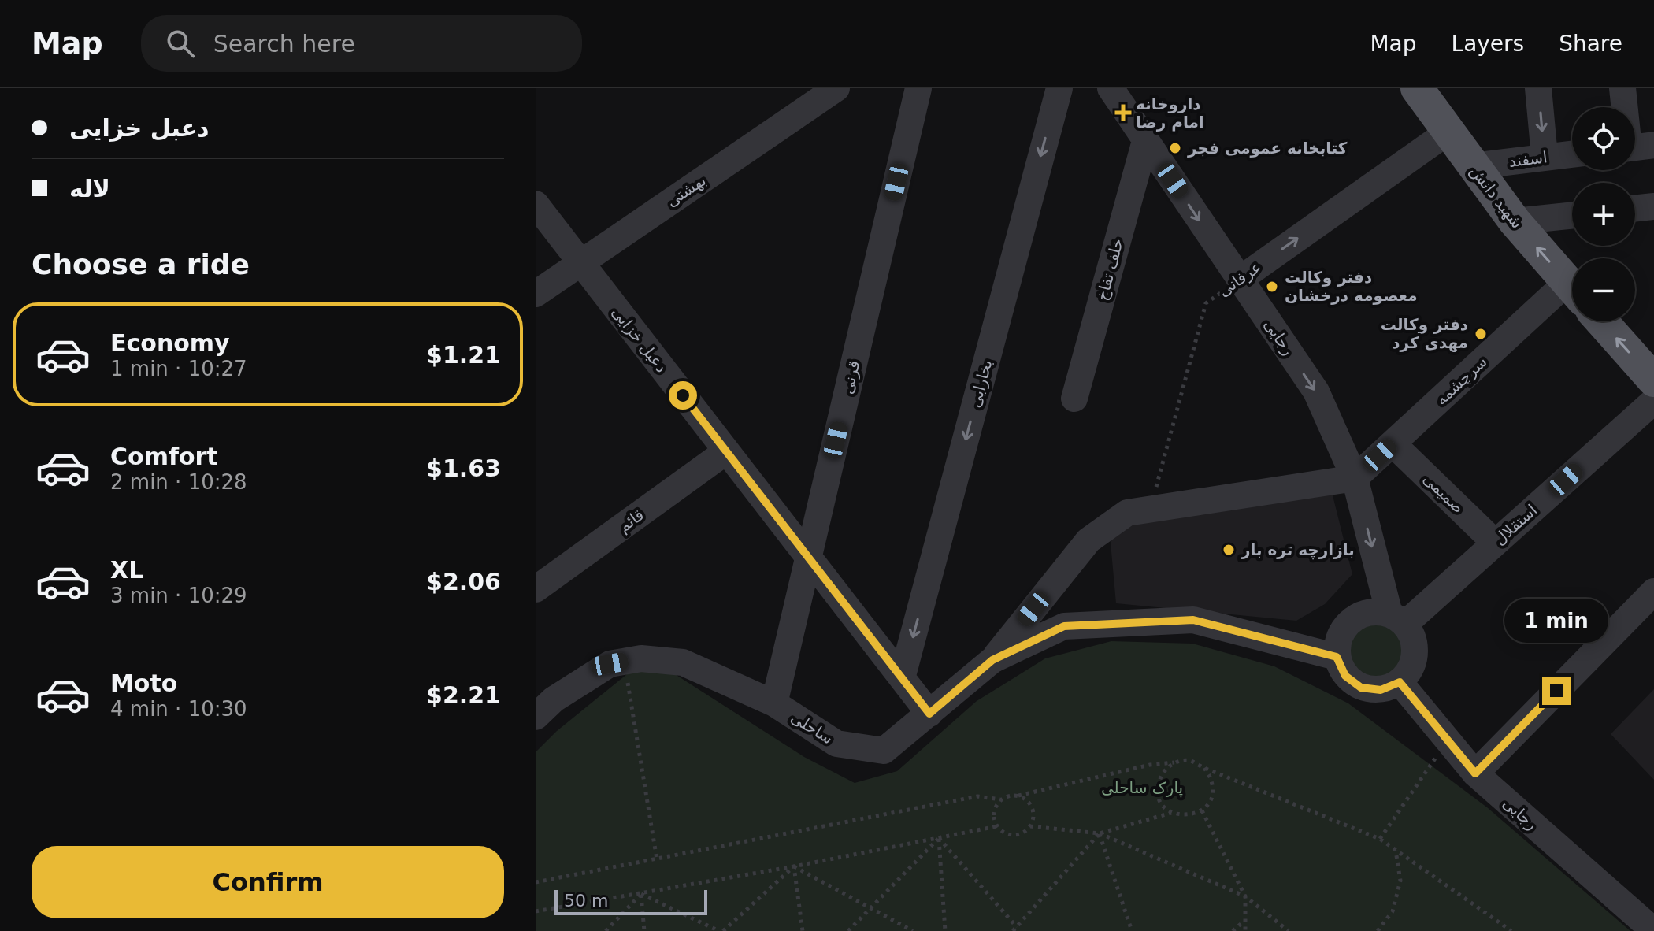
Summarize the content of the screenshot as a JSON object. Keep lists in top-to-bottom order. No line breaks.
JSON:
{"streets":{"main road":["شهید دانش"],"street":["اسفند","بهشتی","خلف تفاخ","عرفانی","رجایی","دعبل خزایی","قرنی","سرچشمه","بخارایی","صمیمی","قائم","استقلال","ساحلی"]},"crossings":[["اسفند","شهید دانش"],["بهشتی","دعبل خزایی"],["شهید دانش","عرفانی"],["خلف تفاخ","رجایی"],["عرفانی","رجایی"],["رجایی","سرچشمه"],["رجایی","استقلال"],["رجایی","ساحلی"],["دعبل خزایی","قرنی"],["دعبل خزایی","بخارایی"],["دعبل خزایی","قائم"],["دعبل خزایی","ساحلی"],["قرنی","ساحلی"],["سرچشمه","صمیمی"],["صمیمی","استقلال"],["استقلال","ساحلی"]],"one_way":["عرفانی","رجایی","بخارایی"],"parks":["پارک ساحلی"],"places":{"health":["داروخانه امام رضا"],"other":["کتابخانه عمومی فجر","دفتر وکالت معصومه درخشان","دفتر وکالت مهدی کرد","بازارچه تره بار"]},"scale_bar":"50 m","page":{"header":"Map","search":"Search here","nav":["Map","Layers","Share"],"banner":["دعبل خزایی","لاله"],"map_buttons":["+","−"],"heading":"Choose a ride","list":[{"name":"Economy","note":"1 min · 10:27","value":"$1.21"},{"name":"Comfort","note":"2 min · 10:28","value":"$1.63"},{"name":"XL","note":"3 min · 10:29","value":"$2.06"},{"name":"Moto","note":"4 min · 10:30","value":"$2.21"}],"bubble":"1 min","buttons":"Confirm","scale":"50 m"}}
